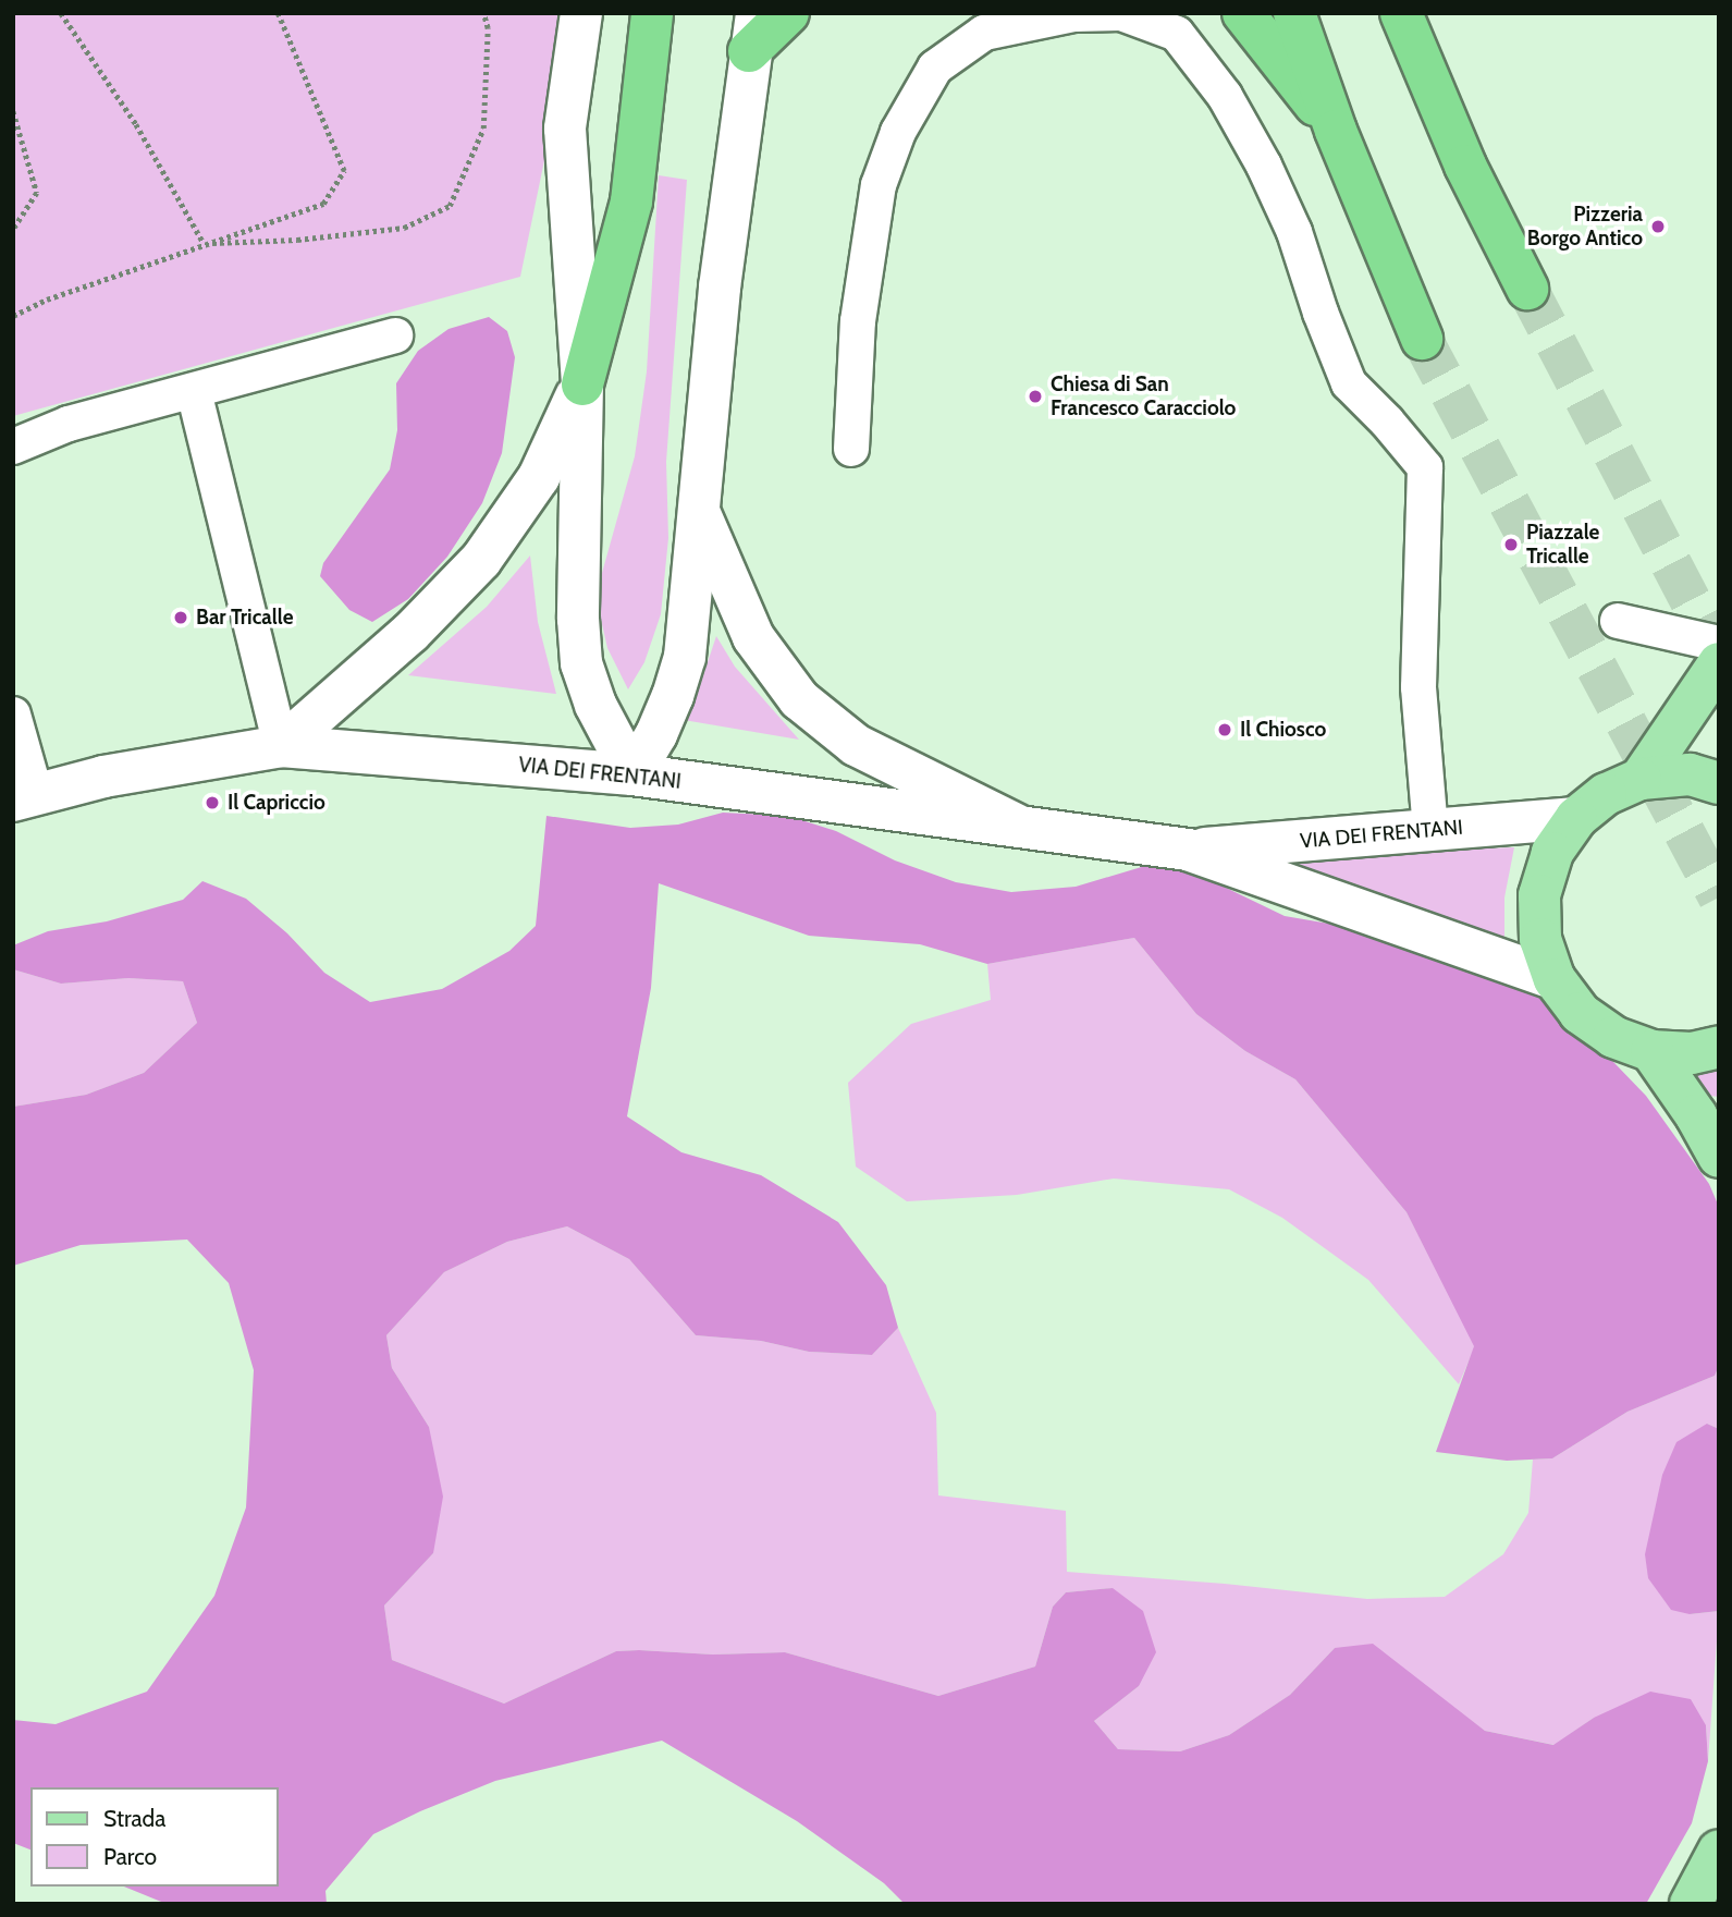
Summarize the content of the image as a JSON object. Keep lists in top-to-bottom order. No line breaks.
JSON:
{"streets":{"street":["VIA DEI FRENTANI"]},"places":["Pizzeria Borgo Antico","Chiesa di San Francesco Caracciolo","Piazzale Tricalle","Bar Tricalle","Il Chiosco","Il Capriccio"],"legend":["Strada","Parco"]}
